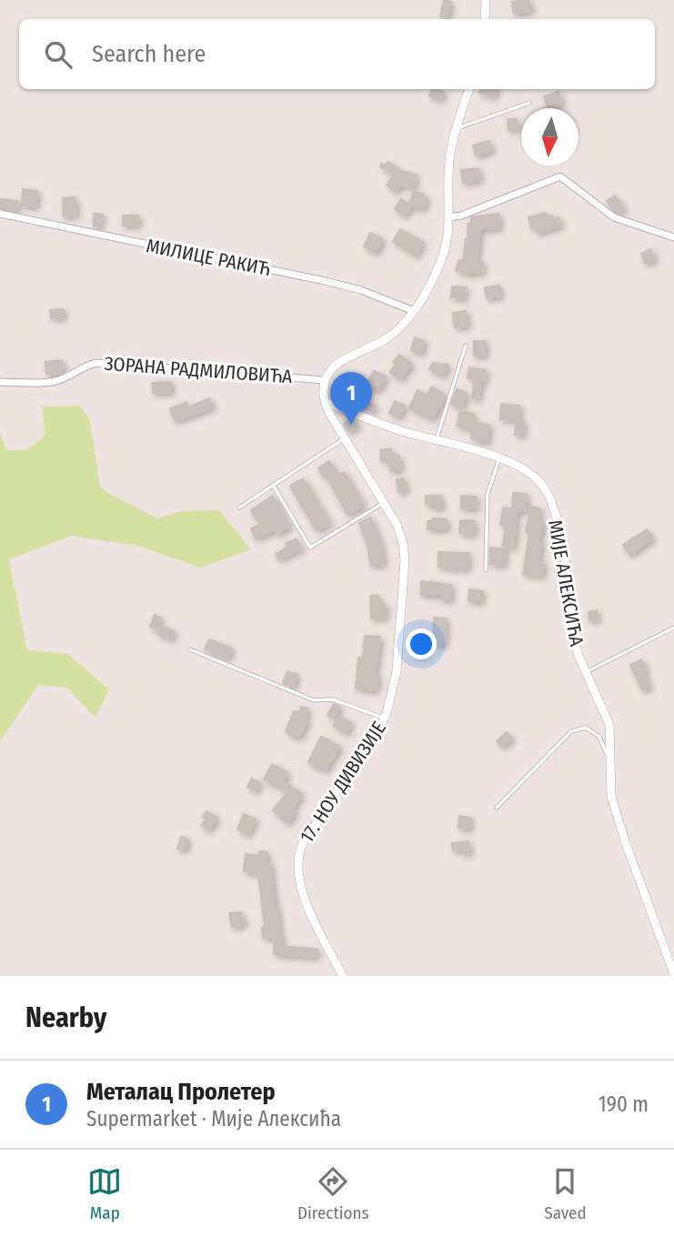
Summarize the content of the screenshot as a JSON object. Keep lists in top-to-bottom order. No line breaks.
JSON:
{"streets":{"street":["МИЛИЦЕ РАКИЋ","ЗОРАНА РАДМИЛОВИЋА","МИЈЕ АЛЕКСИЋА","17. НОУ ДИВИЗИЈЕ"]},"crossings":[["ЗОРАНА РАДМИЛОВИЋА","17. НОУ ДИВИЗИЈЕ"],["МИЈЕ АЛЕКСИЋА","17. НОУ ДИВИЗИЈЕ"]],"north":"bottom","page":{"search":"Search here","pins":"1","heading":"Nearby","list":[{"mark":"1","name":"Металац Пролетер","note":"Supermarket · Мије Алексића","value":"190 m"}],"nav":["Map","Directions","Saved"]}}
